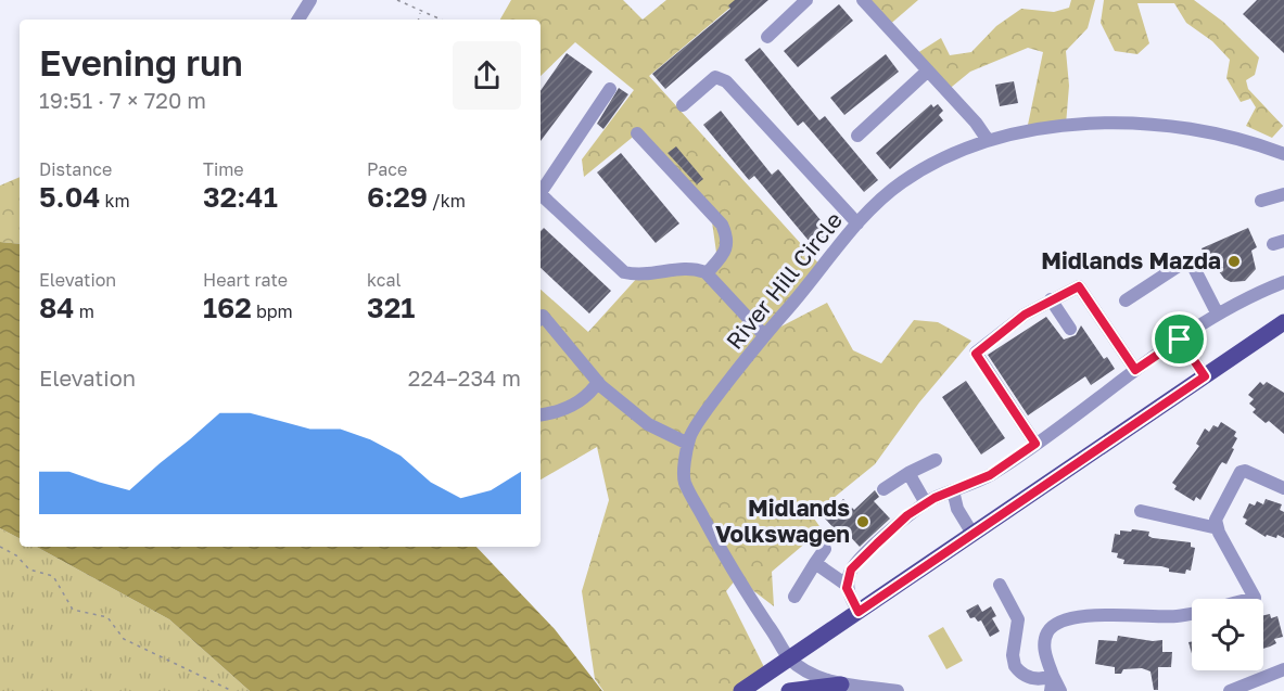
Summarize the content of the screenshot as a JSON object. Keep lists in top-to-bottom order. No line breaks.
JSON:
{"streets":{"street":["River Hill Circle"]},"places":["Midlands Mazda","Midlands Volkswagen"],"page":{"heading":["Evening run","19:51 · 7 × 720 m"],"stats":[["Distance","5.04 km"],["Time","32:41"],["Pace","6:29 /km"],["Elevation","84 m"],["Heart rate","162 bpm"],["kcal","321"]],"chart":["Elevation","224–234 m"]}}
